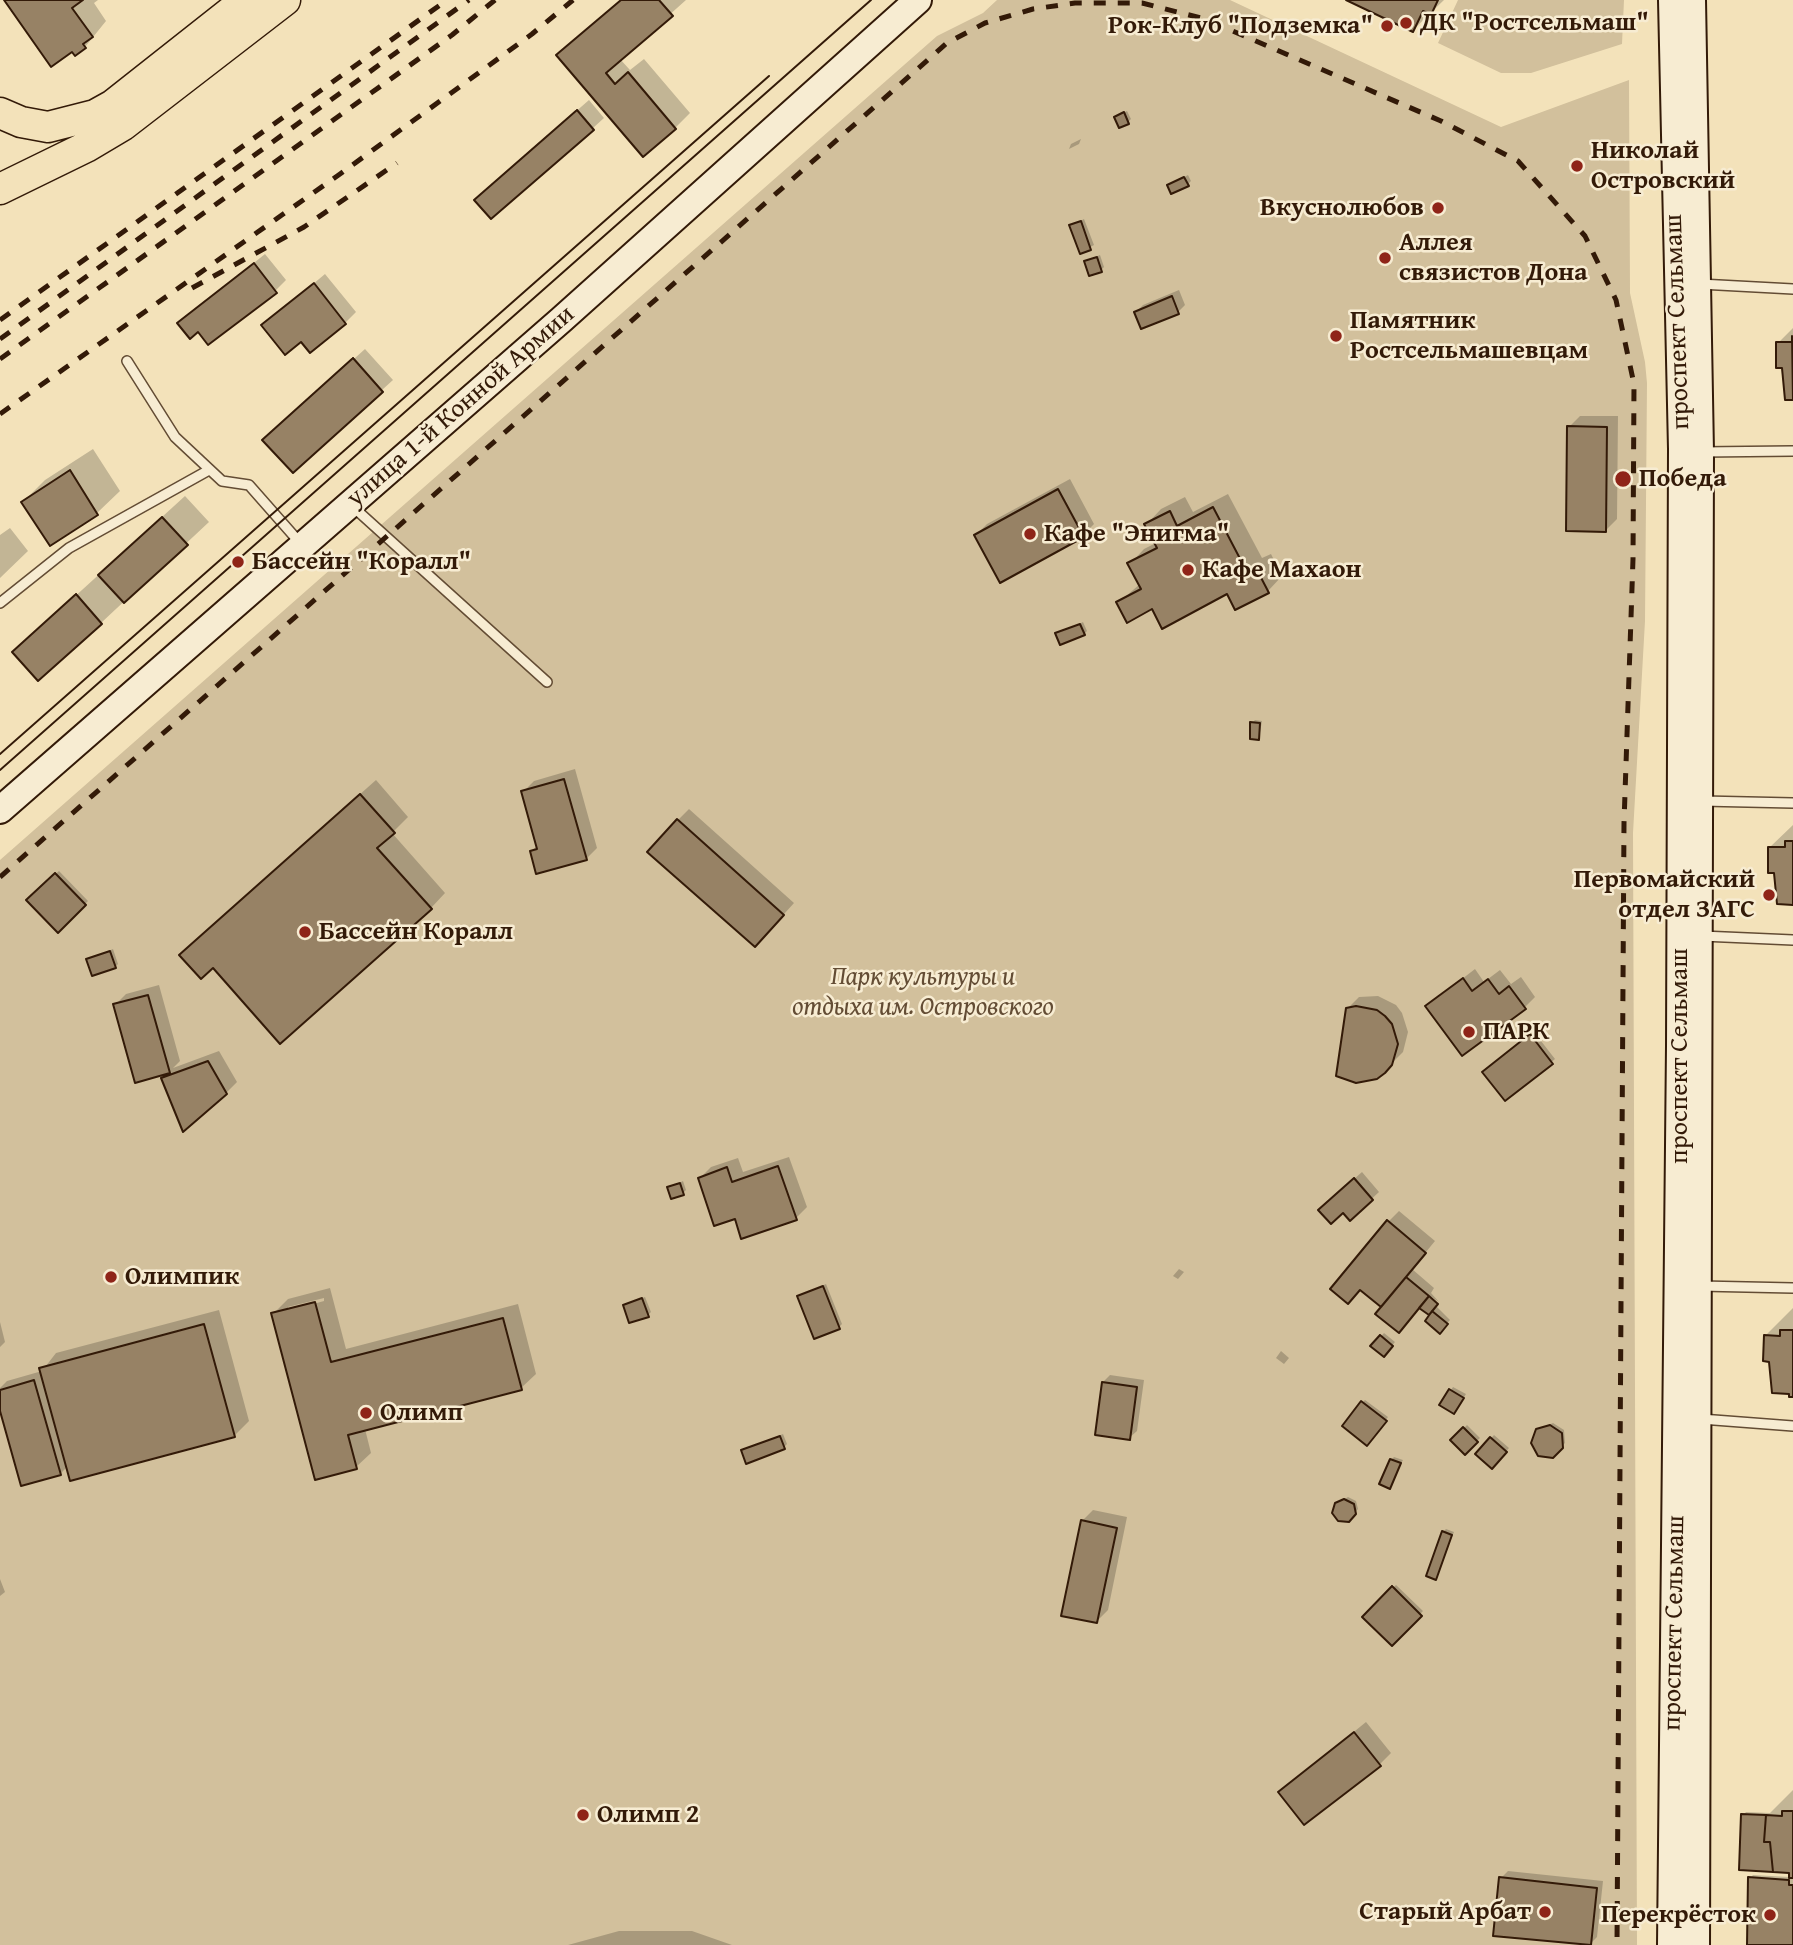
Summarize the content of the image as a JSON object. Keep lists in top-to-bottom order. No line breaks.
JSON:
{"streets":{"main road":["проспект Сельмаш","улица 1-й Конной Армии"]},"parks":["Парк культуры и отдыха им. Островского"],"places":["ДК \"Ростсельмаш\"","Рок-Клуб \"Подземка\"","Николай Островский","Вкуснолюбов","Аллея связистов Дона","Памятник Ростсельмашевцам","Победа","Кафе \"Энигма\"","Бассейн \"Коралл\"","Кафе Махаон","Первомайский отдел ЗАГС","Бассейн Коралл","ПАРК","Олимпик","Олимп","Олимп 2","Старый Арбат","Перекрёсток"]}
